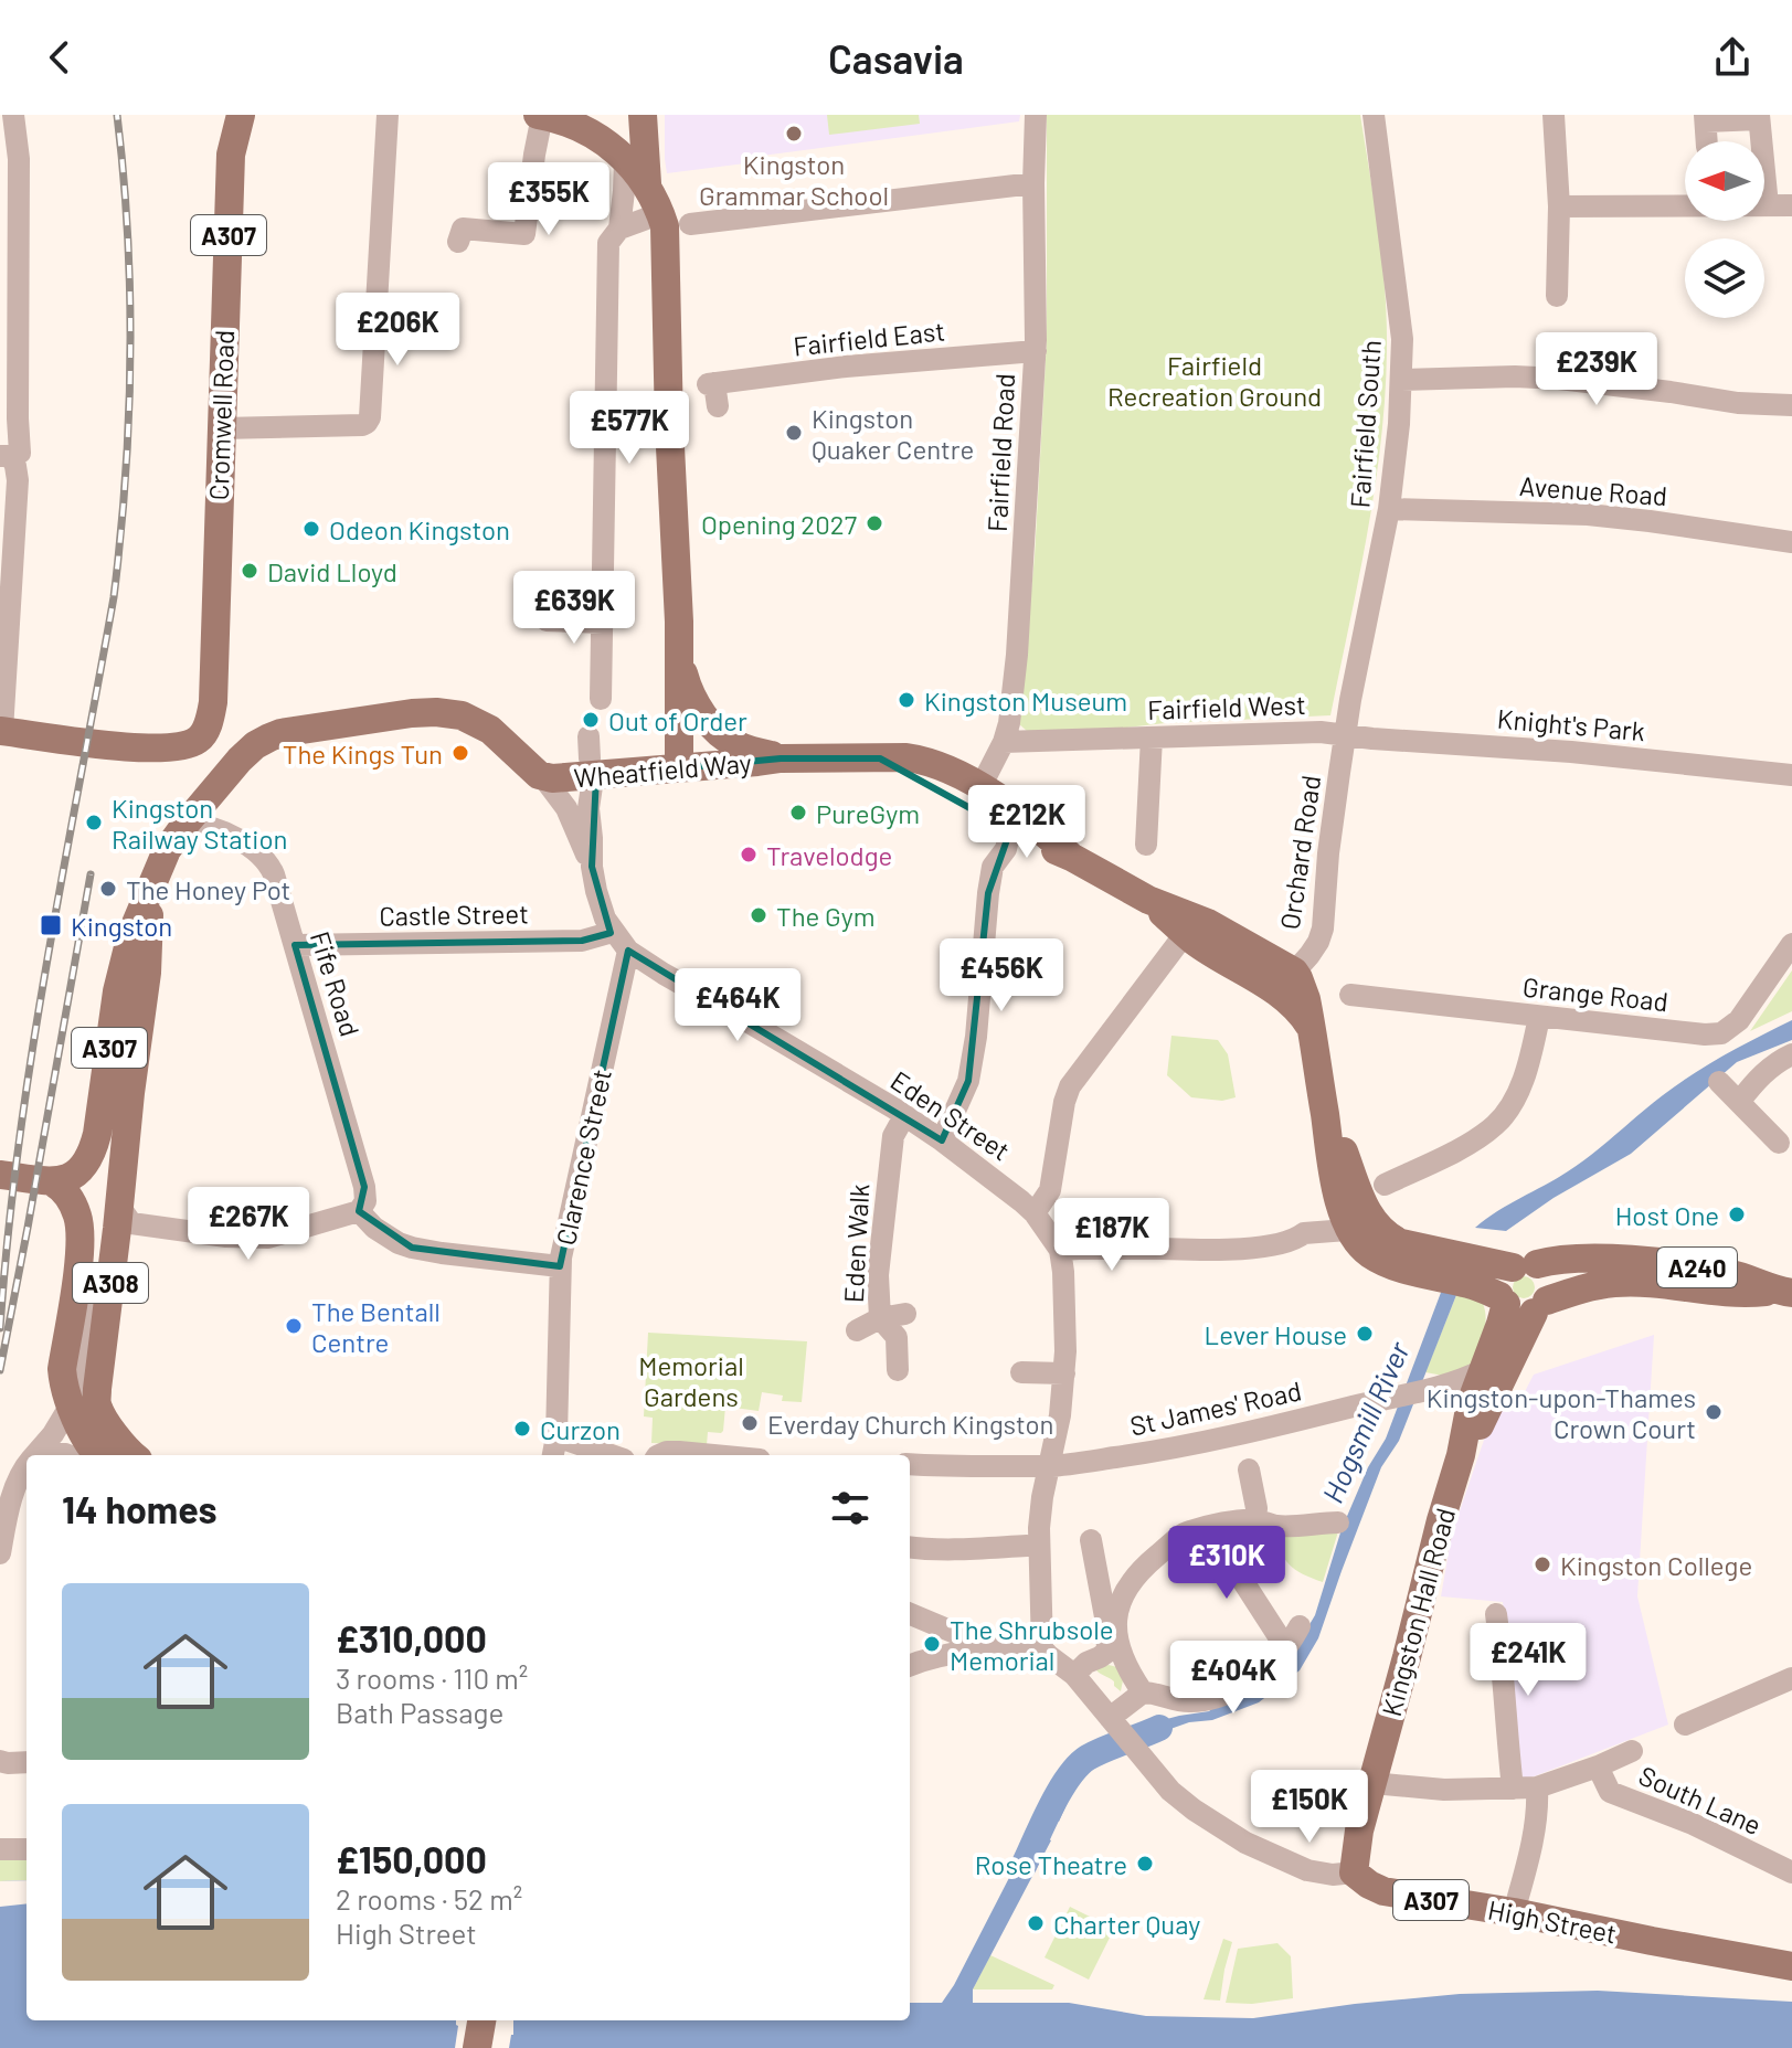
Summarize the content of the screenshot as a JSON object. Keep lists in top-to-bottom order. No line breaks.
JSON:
{"streets":{"main road":["A307","Cromwell Road","Wheatfield Way","A240","A308","Kingston Hall Road","High Street"],"street":["Fairfield East","Fairfield South","Fairfield Road","Avenue Road","Fairfield West","Knight's Park","Orchard Road","Castle Street","Fife Road","Grange Road","Eden Street","Clarence Street","Eden Walk","St James' Road","South Lane"]},"crossings":[["A307","Wheatfield Way"],["A307","Fife Road"],["A307","A308"],["Fairfield East","Fairfield Road"],["Fairfield South","Avenue Road"],["Fairfield South","Fairfield West"],["Fairfield South","Knight's Park"],["Fairfield South","Orchard Road"],["Fairfield Road","Fairfield West"],["Fairfield Road","Wheatfield Way"],["Fairfield West","Knight's Park"],["Fairfield West","Orchard Road"],["Knight's Park","Orchard Road"],["Wheatfield Way","Orchard Road"],["Castle Street","Fife Road"],["Eden Street","Clarence Street"],["Eden Street","Eden Walk"],["Eden Street","St James' Road"],["A240","Kingston Hall Road"],["St James' Road","Kingston Hall Road"],["Kingston Hall Road","High Street"]],"water":["Hogsmill River"],"parks":["Fairfield Recreation Ground","Memorial Gardens"],"places":{"other":["Kingston Grammar School","Kingston Quaker Centre","Opening 2027","Odeon Kingston","David Lloyd","Kingston Museum","Out of Order","The Kings Tun","PureGym","Kingston Railway Station","Travelodge","The Honey Pot","The Gym","Host One","The Bentall Centre","Lever House","Kingston-upon-Thames Crown Court","Everday Church Kingston","Curzon","Kingston College","The Shrubsole Memorial","Rose Theatre","Charter Quay"],"transit":["Kingston"]},"north":"left","page":{"header":"Casavia","price":["£355K","£206K","£239K","£577K","£639K","£212K","£456K","£464K","£267K","£187K","£310K","£241K","£404K","£150K"],"heading":"14 homes","list":[{"name":"£310,000","note":"3 rooms · 110 m² · Bath Passage"},{"name":"£150,000","note":"2 rooms · 52 m² · High Street"}]}}
